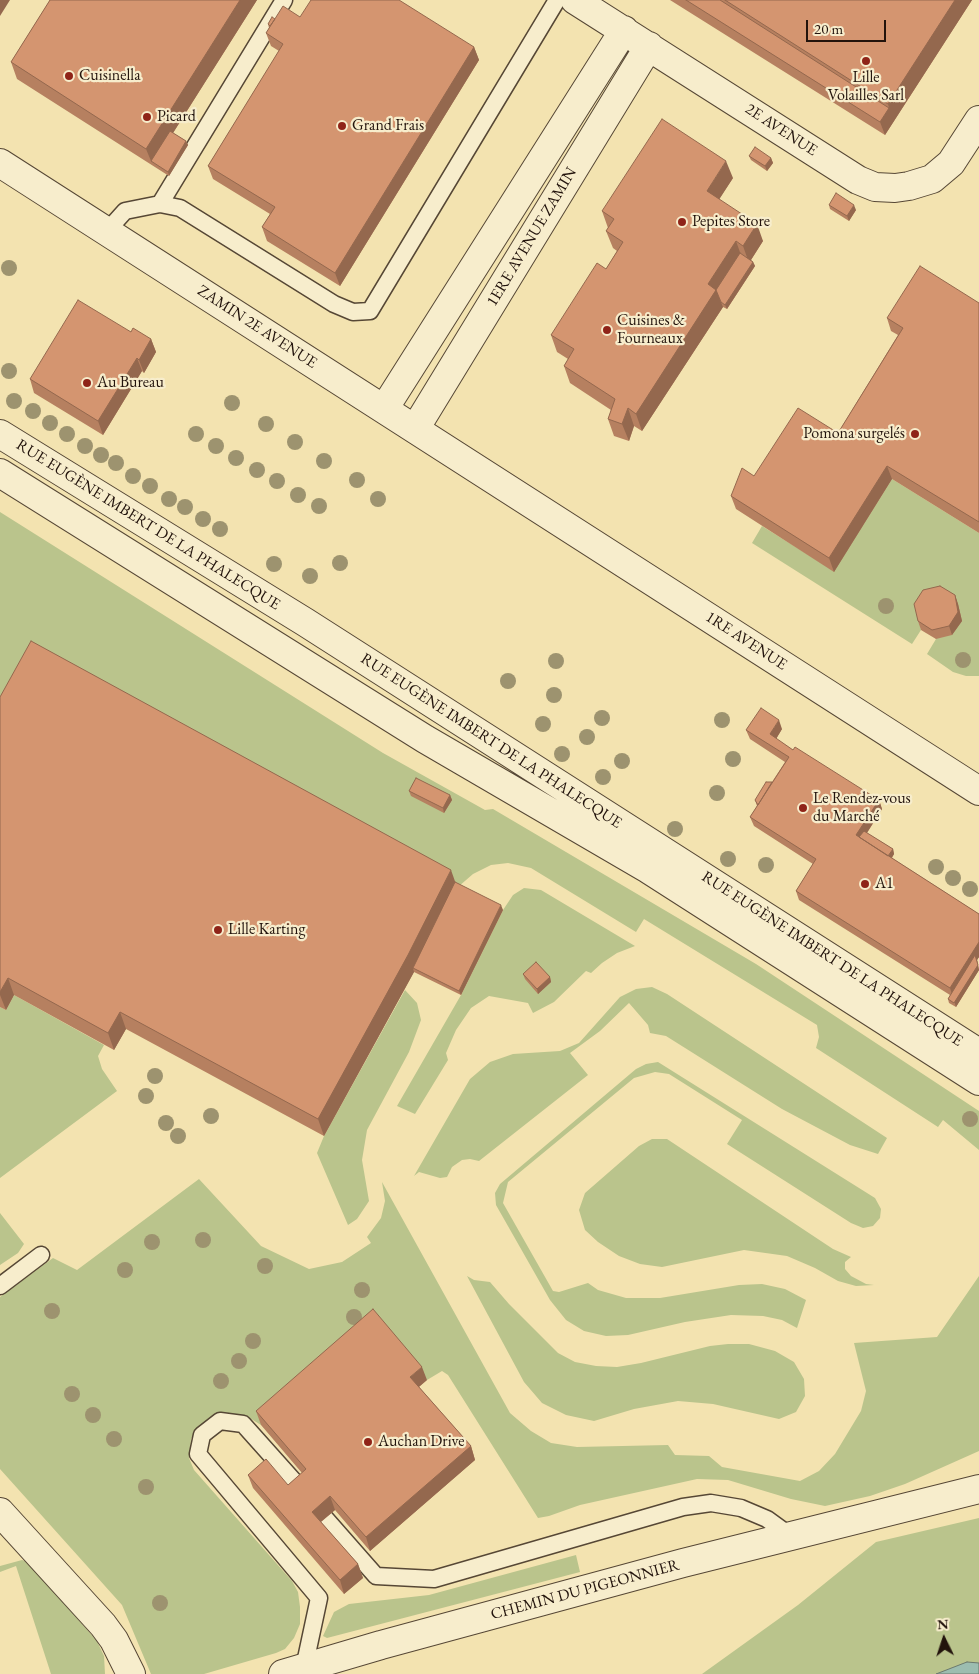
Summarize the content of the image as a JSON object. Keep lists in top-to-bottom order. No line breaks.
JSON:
{"streets":{"street":["2E AVENUE","1ERE AVENUE ZAMIN","ZAMIN 2E AVENUE","RUE EUGÈNE IMBERT DE LA PHALECQUE","1RE AVENUE","CHEMIN DU PIGEONNIER"]},"crossings":[["2E AVENUE","1ERE AVENUE ZAMIN"],["1ERE AVENUE ZAMIN","ZAMIN 2E AVENUE"],["ZAMIN 2E AVENUE","1RE AVENUE"]],"places":["Lille Volailles Sarl","Cuisinella","Picard","Grand Frais","Pepites Store","Cuisines & Fourneaux","Au Bureau","Pomona surgelés","Le Rendez-vous du Marché","A1","Lille Karting","Auchan Drive"],"scale_bar":"20 m","north":"top"}
